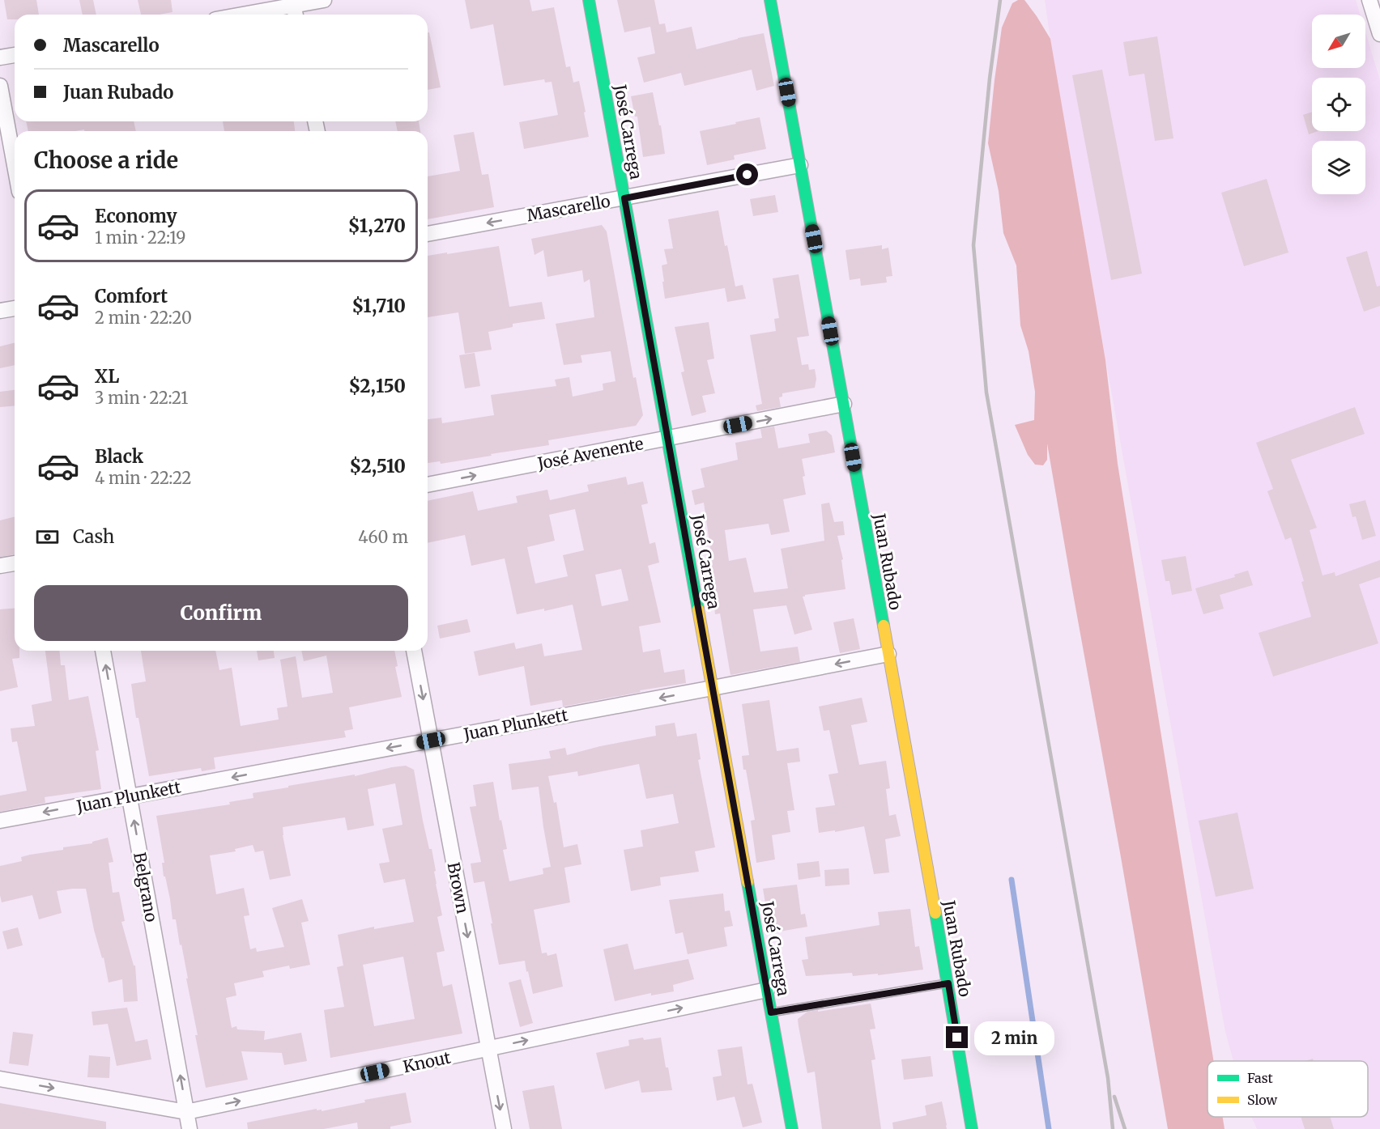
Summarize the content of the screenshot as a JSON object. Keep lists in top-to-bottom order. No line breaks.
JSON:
{"streets":{"main road":["José Carrega","Juan Rubado"],"street":["Mascarello","José Avenente","Juan Plunkett","Belgrano","Brown","Knout"]},"crossings":[["José Carrega","Mascarello"],["José Carrega","José Avenente"],["José Carrega","Juan Plunkett"],["José Carrega","Knout"],["Mascarello","Juan Rubado"],["José Avenente","Juan Rubado"],["Juan Rubado","Juan Plunkett"],["Juan Plunkett","Belgrano"],["Juan Plunkett","Brown"],["Belgrano","Knout"],["Brown","Knout"]],"one_way":["Mascarello","José Avenente","Juan Plunkett","Belgrano","Brown","Knout"],"legend":["Fast","Slow"],"north":"bottom left","page":{"banner":["Mascarello","Juan Rubado"],"heading":"Choose a ride","list":[{"name":"Economy","note":"1 min · 22:19","value":"$1,270"},{"name":"Comfort","note":"2 min · 22:20","value":"$1,710"},{"name":"XL","note":"3 min · 22:21","value":"$2,150"},{"name":"Black","note":"4 min · 22:22","value":"$2,510"}],"pay":["Cash","460 m"],"buttons":"Confirm","bubble":"2 min"}}
